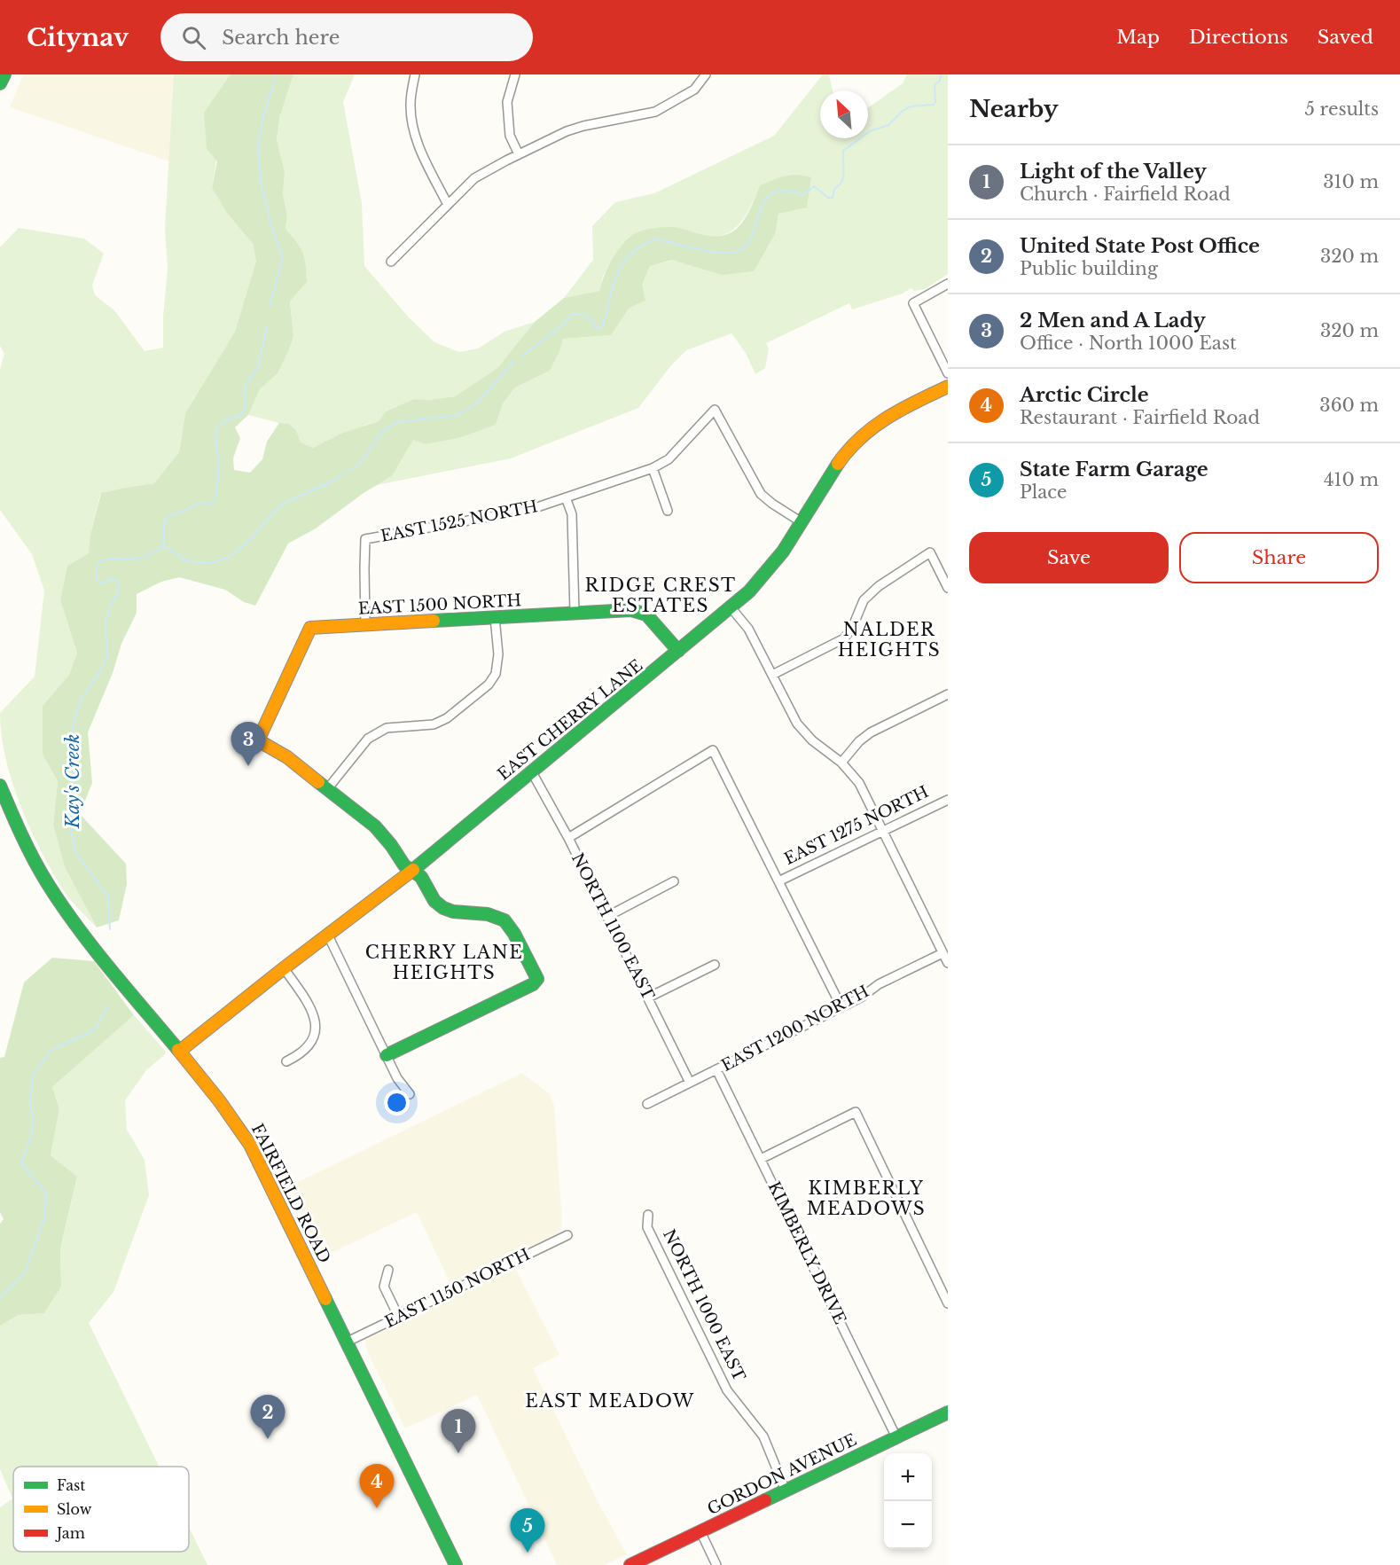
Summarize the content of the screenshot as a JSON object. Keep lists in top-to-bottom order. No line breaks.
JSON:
{"streets":{"street":["EAST 1525 NORTH","EAST 1500 NORTH","EAST CHERRY LANE","EAST 1275 NORTH","NORTH 1100 EAST","EAST 1200 NORTH","FAIRFIELD ROAD","KIMBERLY DRIVE","EAST 1150 NORTH","NORTH 1000 EAST","GORDON AVENUE"]},"crossings":[["EAST 1525 NORTH","EAST 1500 NORTH"],["EAST 1525 NORTH","EAST CHERRY LANE"],["EAST 1500 NORTH","EAST CHERRY LANE"],["EAST CHERRY LANE","NORTH 1100 EAST"],["EAST CHERRY LANE","FAIRFIELD ROAD"],["NORTH 1100 EAST","EAST 1200 NORTH"],["EAST 1200 NORTH","KIMBERLY DRIVE"],["FAIRFIELD ROAD","EAST 1150 NORTH"],["KIMBERLY DRIVE","GORDON AVENUE"],["NORTH 1000 EAST","GORDON AVENUE"]],"districts":["RIDGE CREST ESTATES","NALDER HEIGHTS","CHERRY LANE HEIGHTS","KIMBERLY MEADOWS","EAST MEADOW"],"water":["Kay's Creek"],"legend":["Fast","Slow","Jam"],"north":"top left","page":{"header":"Citynav","search":"Search here","nav":["Map","Directions","Saved"],"heading":["Nearby","5 results"],"list":[{"mark":"1","name":"Light of the Valley","note":"Church · Fairfield Road","value":"310 m"},{"mark":"2","name":"United State Post Office","note":"Public building","value":"320 m"},{"mark":"3","name":"2 Men and A Lady","note":"Office · North 1000 East","value":"320 m"},{"mark":"4","name":"Arctic Circle","note":"Restaurant · Fairfield Road","value":"360 m"},{"mark":"5","name":"State Farm Garage","note":"Place","value":"410 m"}],"buttons":["Save","Share"],"pins":["3","2","1","4","5"],"map_buttons":["+","−"]}}
